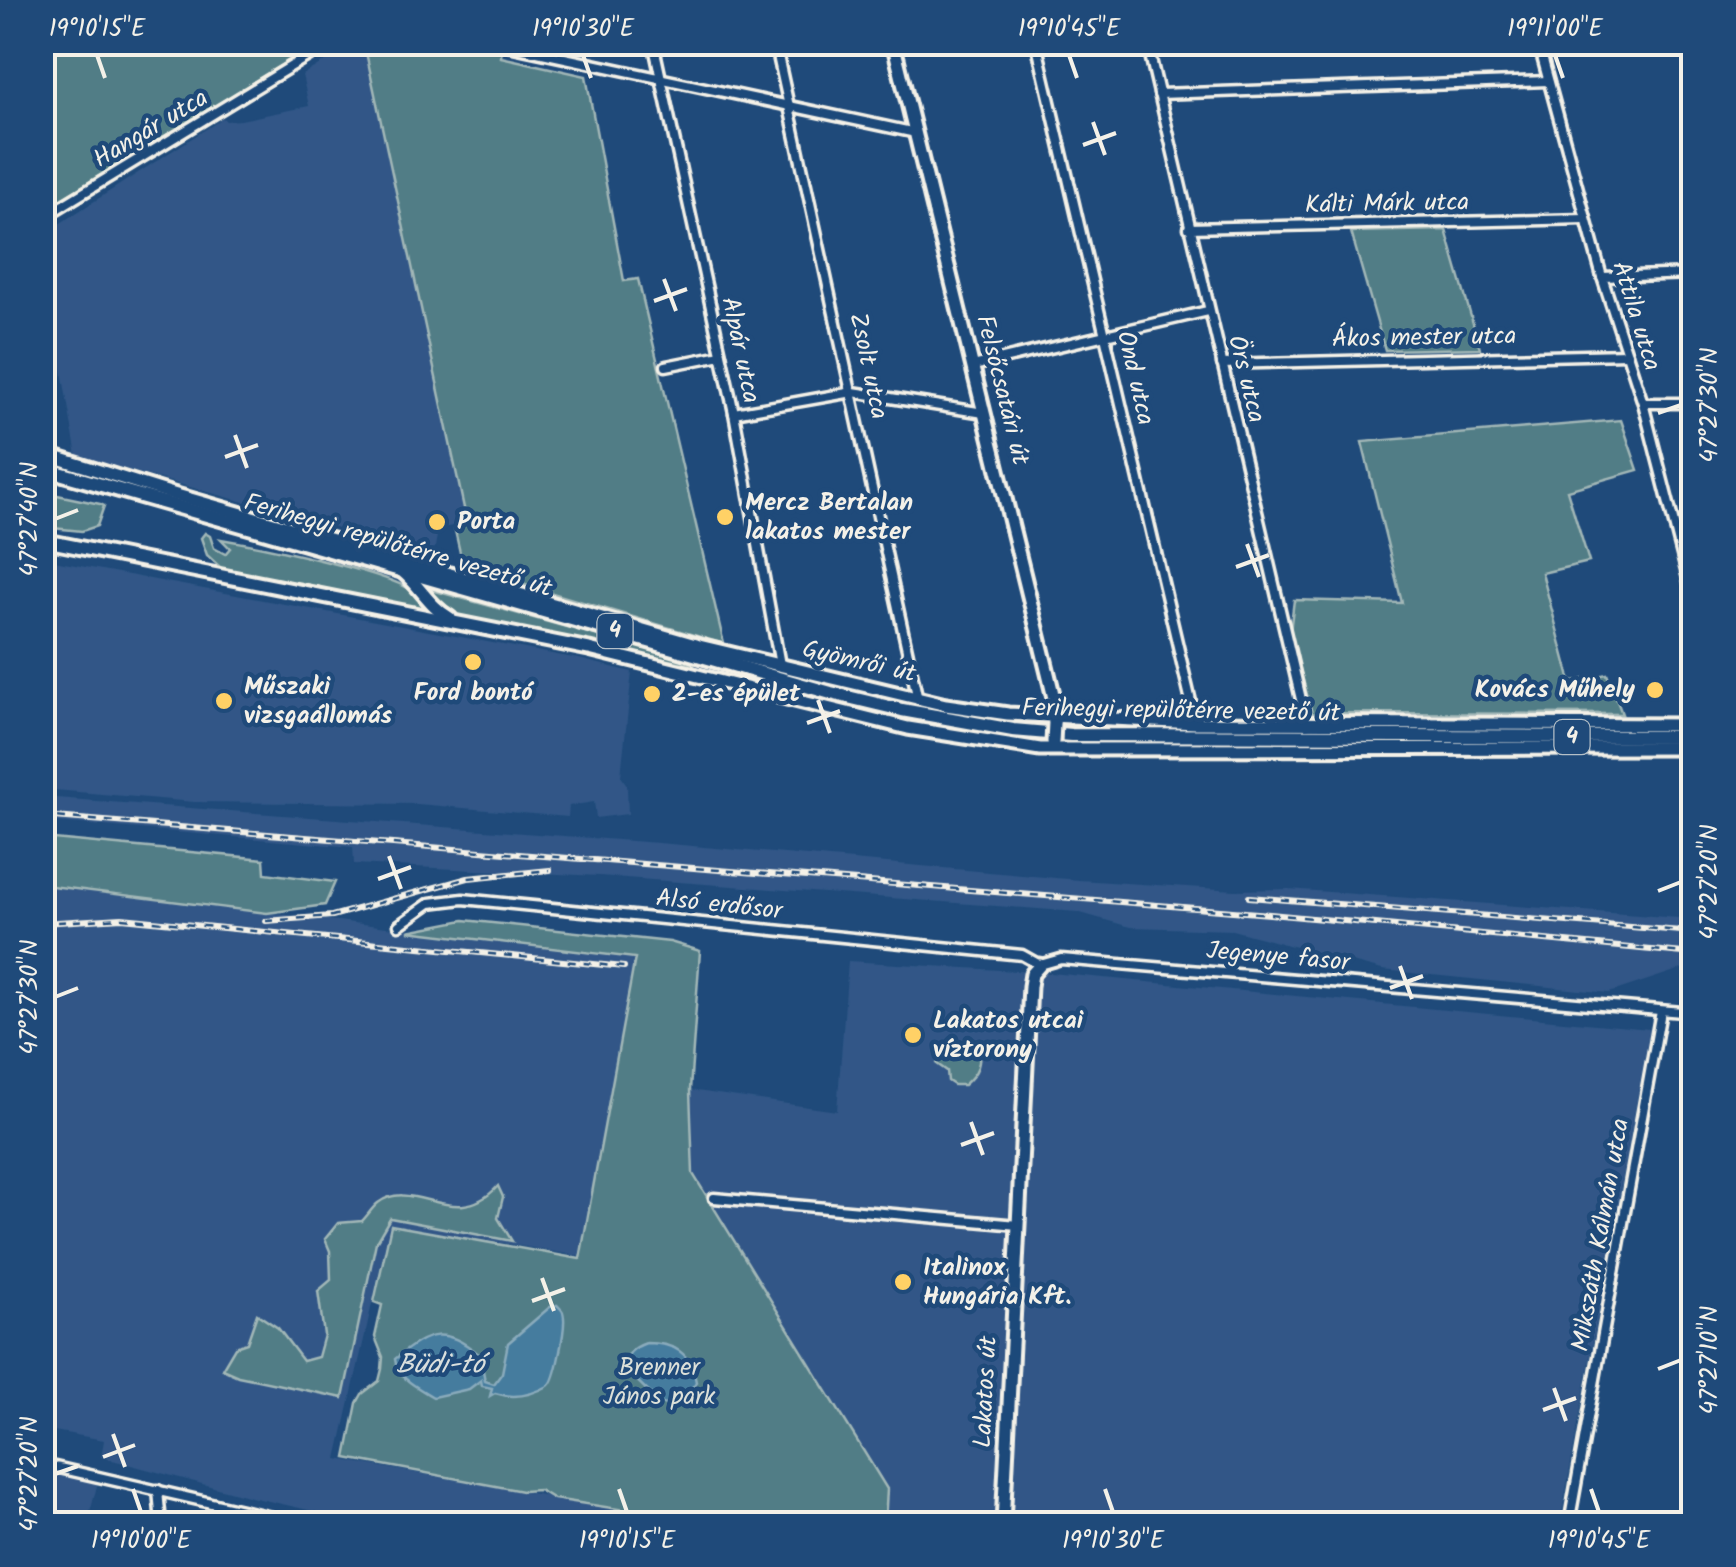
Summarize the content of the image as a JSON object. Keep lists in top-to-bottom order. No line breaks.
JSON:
{"streets":{"main road":["Ferihegyi repülőtérre vezető út","4"],"street":["Hangár utca","Kálti Márk utca","Attila utca","Ákos mester utca","Alpár utca","Zsolt utca","Ond utca","Örs utca","Felsőcsatári út","Gyömrői út","Alsó erdősor","Jegenye fasor","Mikszáth Kálmán utca","Lakatos út"]},"crossings":[["Kálti Márk utca","Attila utca"],["Kálti Márk utca","Örs utca"],["Attila utca","Ákos mester utca"],["Ákos mester utca","Örs utca"],["Alpár utca","Gyömrői út"],["Zsolt utca","Gyömrői út"],["Ond utca","Gyömrői út"],["Örs utca","Gyömrői út"],["Felsőcsatári út","Gyömrői út"],["Ferihegyi repülőtérre vezető út","Gyömrői út"],["Alsó erdősor","Jegenye fasor"],["Alsó erdősor","Lakatos út"],["Jegenye fasor","Mikszáth Kálmán utca"],["Jegenye fasor","Lakatos út"]],"water":["Büdi-tó"],"parks":["Brenner János park"],"places":["Mercz Bertalan lakatos mester","Porta","Ford bontó","Kovács Műhely","2-es épület","Műszaki vizsgaállomás","Lakatos utcai víztorony","Italinox Hungária Kft."],"coordinates":["19°10'15\"E","19°10'30\"E","19°10'45\"E","19°11'00\"E","47°27'30\"N","47°27'40\"N","47°27'20\"N","47°27'10\"N","19°10'00\"E"]}
